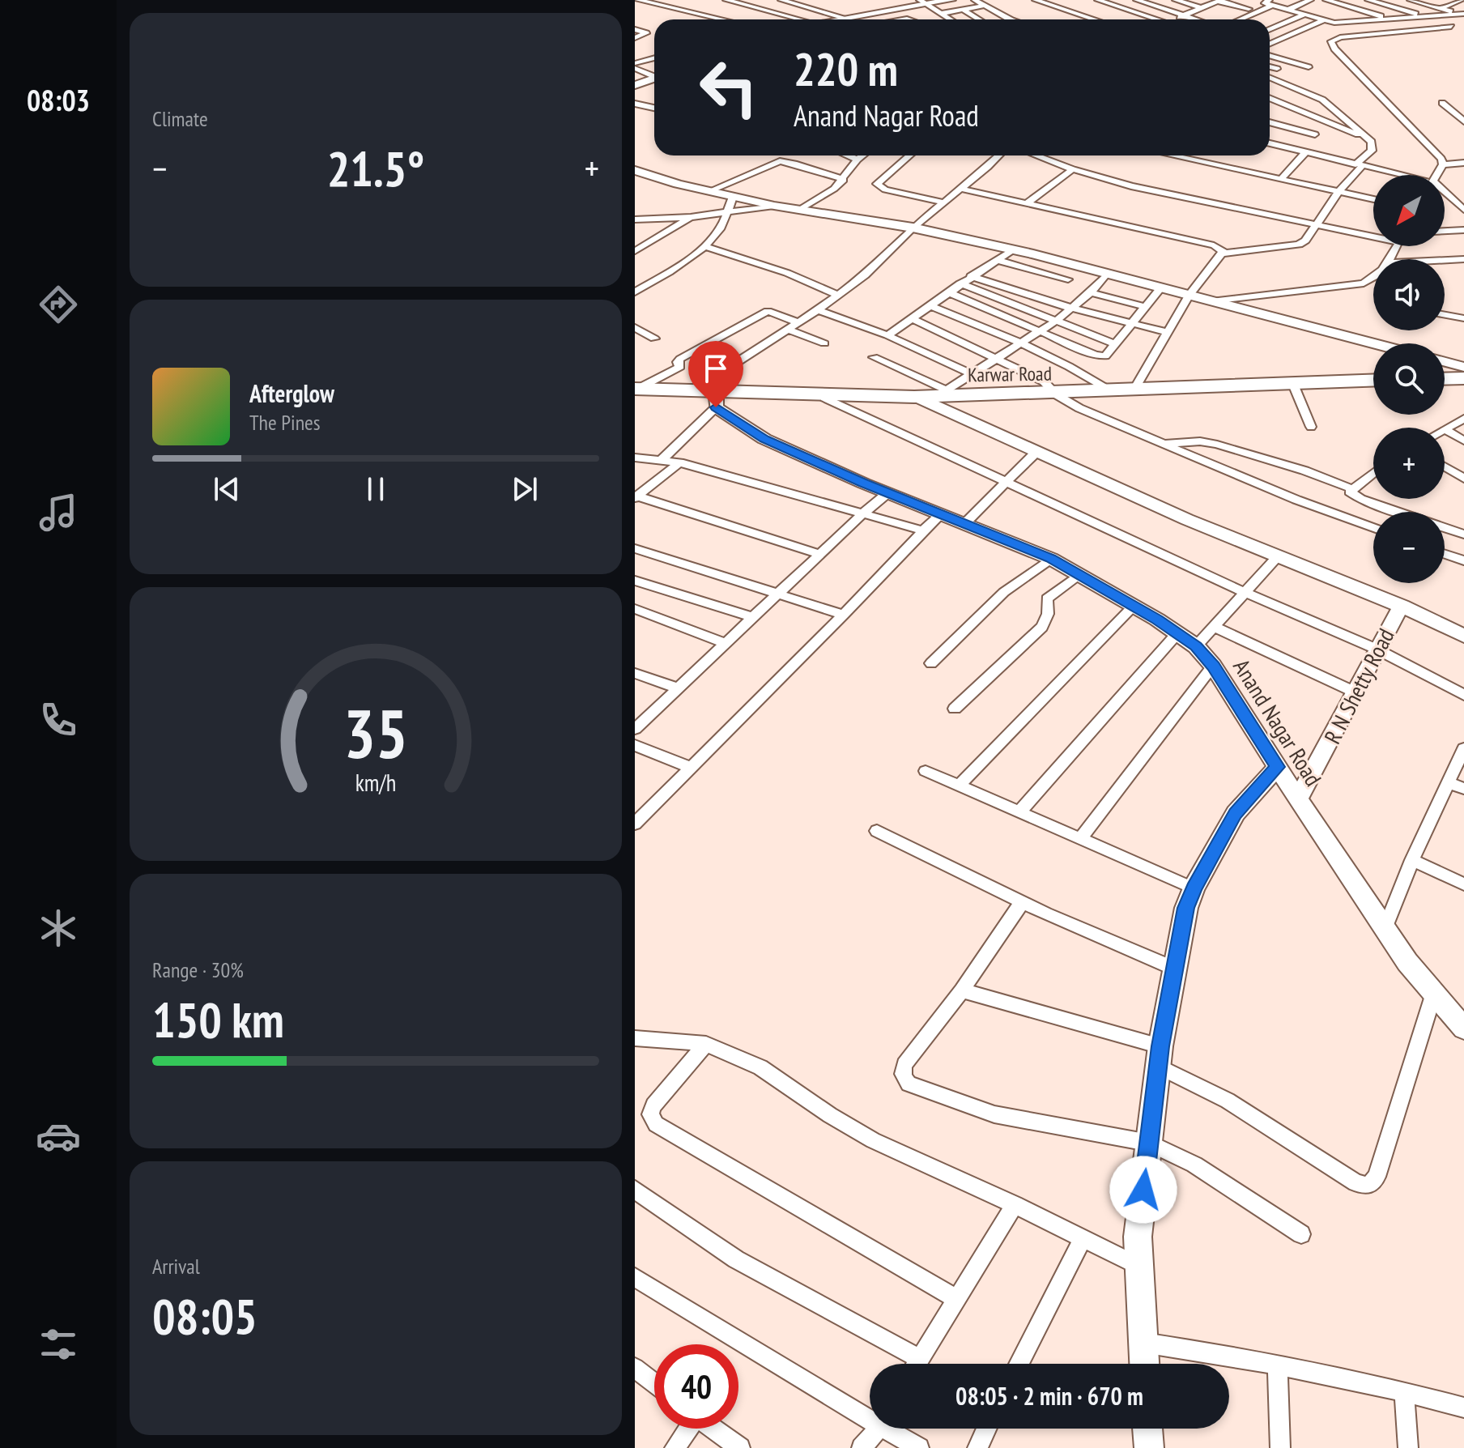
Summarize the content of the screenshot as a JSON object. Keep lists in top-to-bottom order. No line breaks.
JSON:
{"streets":{"highway":["Karwar Road"],"street":["R N Shetty Road","Anand Nagar Road"]},"crossings":[["Karwar Road","Anand Nagar Road"],["R N Shetty Road","Anand Nagar Road"]],"north":"bottom left","page":{"tabs":"08:03","tile":["Climate",["Range · 30%","150 km"],["Arrival","08:05"]],"turn":["220 m","Anand Nagar Road"],"heat":["−","21.5°","+"],"map_buttons":["+","−"],"song":["Afterglow","The Pines"],"limit":"40","trip":"08:05 · 2 min · 670 m","gauge":["35","km/h"]}}
